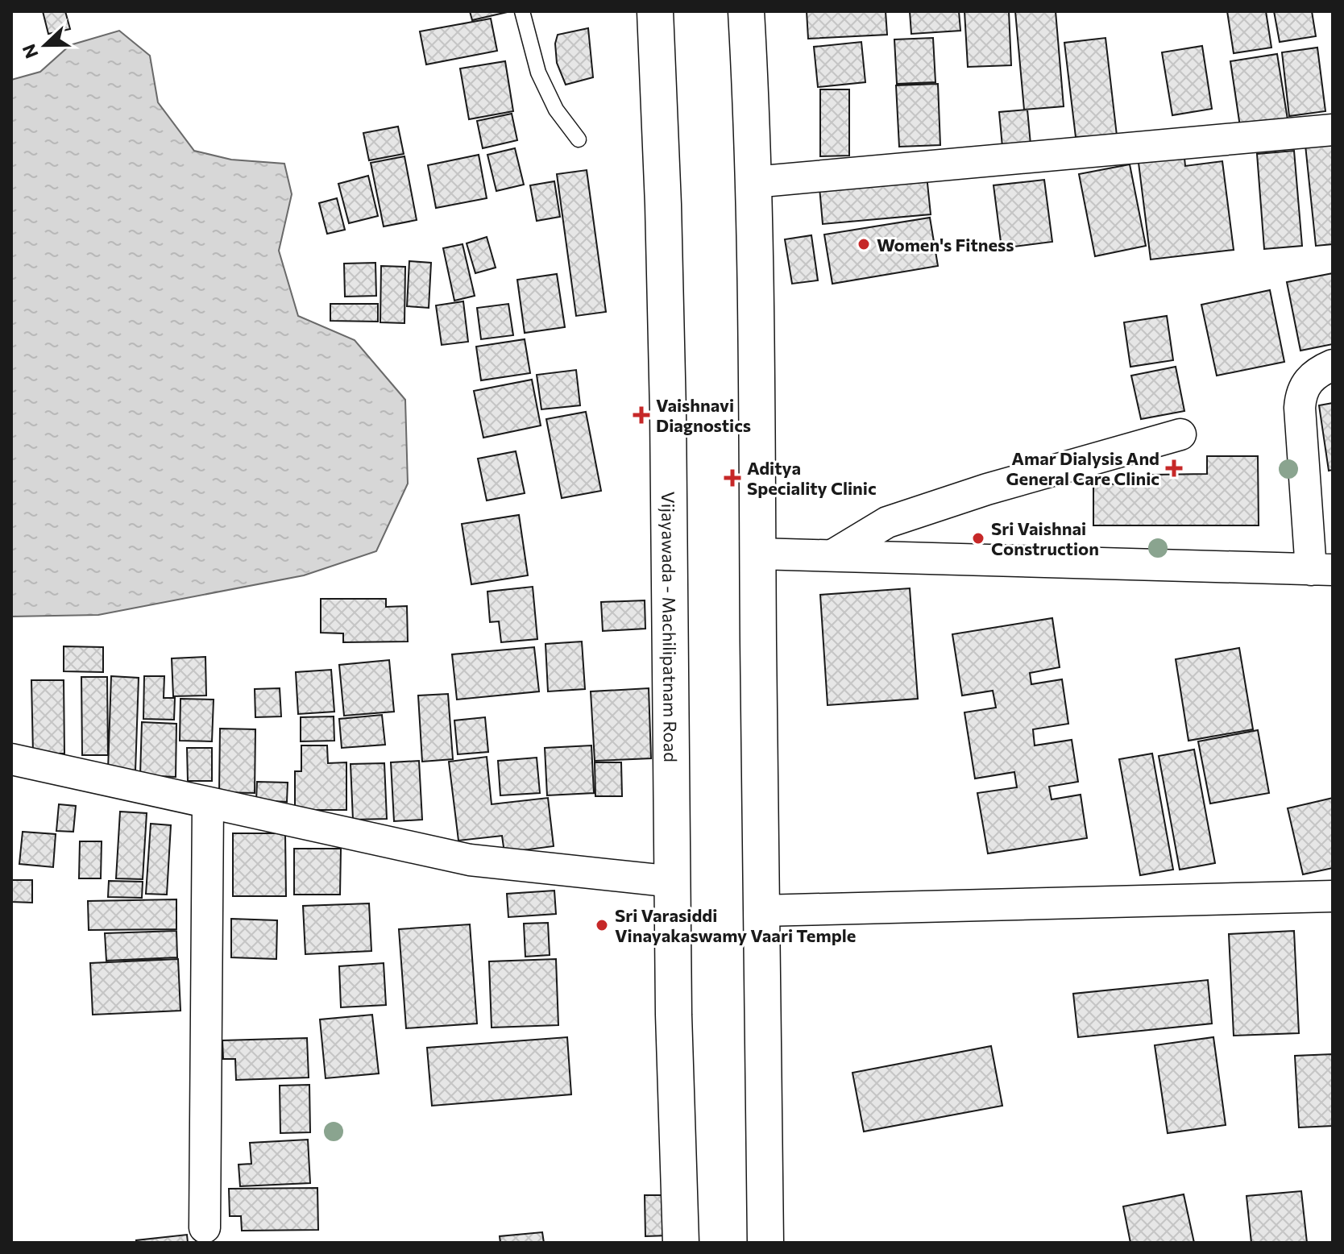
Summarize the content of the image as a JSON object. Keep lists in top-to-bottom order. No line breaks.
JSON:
{"streets":{"highway":["Vijayawada - Machilipatnam Road"]},"places":{"other":["Women's Fitness","Sri Vaishnai Construction","Sri Varasiddi Vinayakaswamy Vaari Temple"],"health":["Vaishnavi Diagnostics","Amar Dialysis And General Care Clinic","Aditya Speciality Clinic"]},"north":"left"}
